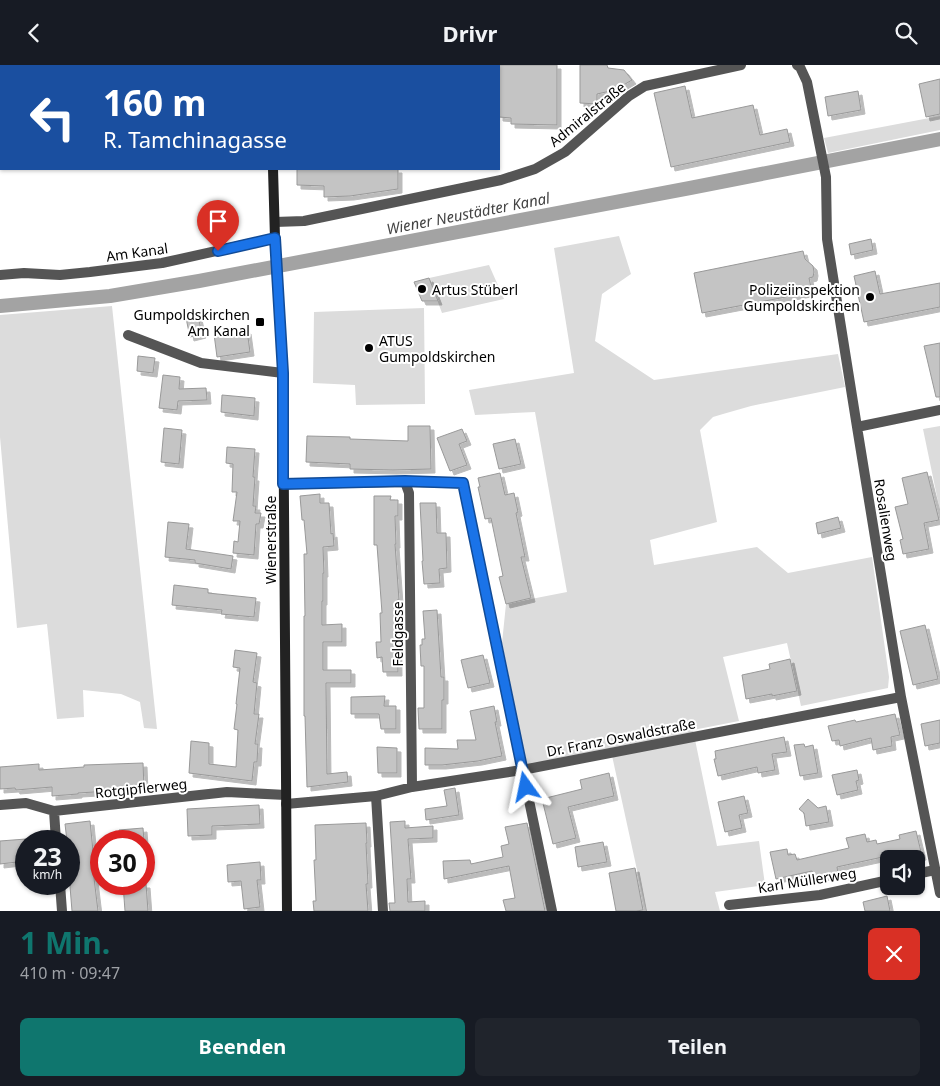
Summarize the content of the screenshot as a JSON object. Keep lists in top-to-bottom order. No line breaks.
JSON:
{"streets":{"street":["Admiralstraße","Am Kanal","Rosalienweg","Wienerstraße","Feldgasse","Dr. Franz Oswaldstraße","Rotgipflerweg","Karl Müllerweg"]},"crossings":[["Admiralstraße","Wienerstraße"],["Am Kanal","Wienerstraße"],["Rosalienweg","Dr. Franz Oswaldstraße"],["Wienerstraße","Dr. Franz Oswaldstraße"],["Wienerstraße","Rotgipflerweg"],["Feldgasse","Dr. Franz Oswaldstraße"],["Dr. Franz Oswaldstraße","Rotgipflerweg"]],"water":["Wiener Neustädter Kanal"],"places":{"other":["Artus Stüberl","Polizeiinspektion Gumpoldskirchen","ATUS Gumpoldskirchen"],"transit":["Gumpoldskirchen Am Kanal"]},"page":{"header":"Drivr","turn":["160 m","R. Tamchinagasse"],"speed":"23 km/h","limit":"30","heading":["1 Min.","410 m · 09:47"],"buttons":["Beenden","Teilen"]}}
